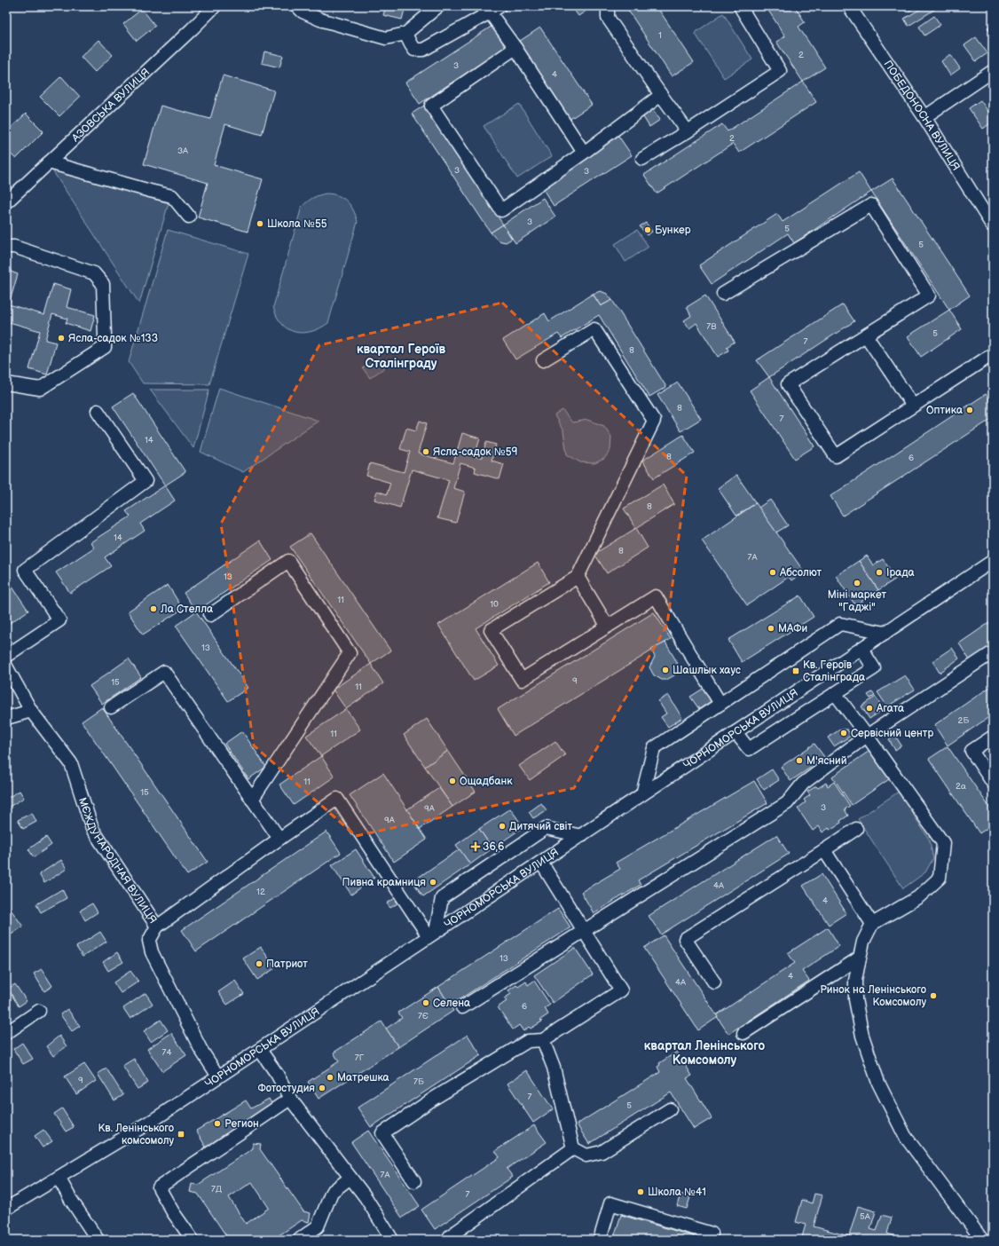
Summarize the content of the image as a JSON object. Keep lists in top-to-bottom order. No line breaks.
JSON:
{"streets":{"street":["АЗОВСЬКА ВУЛИЦЯ","ПОБЕДОНОСНА ВУЛИЦЯ","ЧОРНОМОРСЬКА ВУЛИЦЯ","МЄЖДУНАРОДНАЯ ВУЛИЦЯ"]},"crossings":[["ЧОРНОМОРСЬКА ВУЛИЦЯ","МЄЖДУНАРОДНАЯ ВУЛИЦЯ"]],"districts":["квартал Героїв Сталінграду","квартал Ленінського Комсомолу"],"places":{"other":["Школа №55","Бункер","Ясла-садок №133","Оптика","Ясла-садок №59","Абсолют","Ірада","Міні маркет \"Гаджі\"","Ла Стелла","МАФи","Шашлык хаус","Агата","Сервісний центр","М'ясний","Ощадбанк","Дитячий світ","Пивна крамниця","Патриот","Ринок на Ленінського Комсомолу","Селена","Матрешка","Фотостудия","Регион","Школа №41"],"transit":["Кв. Героїв Сталінграда","Кв. Ленінського комсомолу"],"health":["36,6"]},"house_numbers":["1","2","3","4","2","3А","3","3","3","5","5","7В","5","7","8","8","7","14","8","6","8","14","8","7А","13","11","10","13","9","15","11","2Б","11","11","2а","15","3","9А","9А","4А","12","4","13","4","4А","6","7Є","74","7Г","9","7Б","7","5","7А","7Д","7","5А"]}
